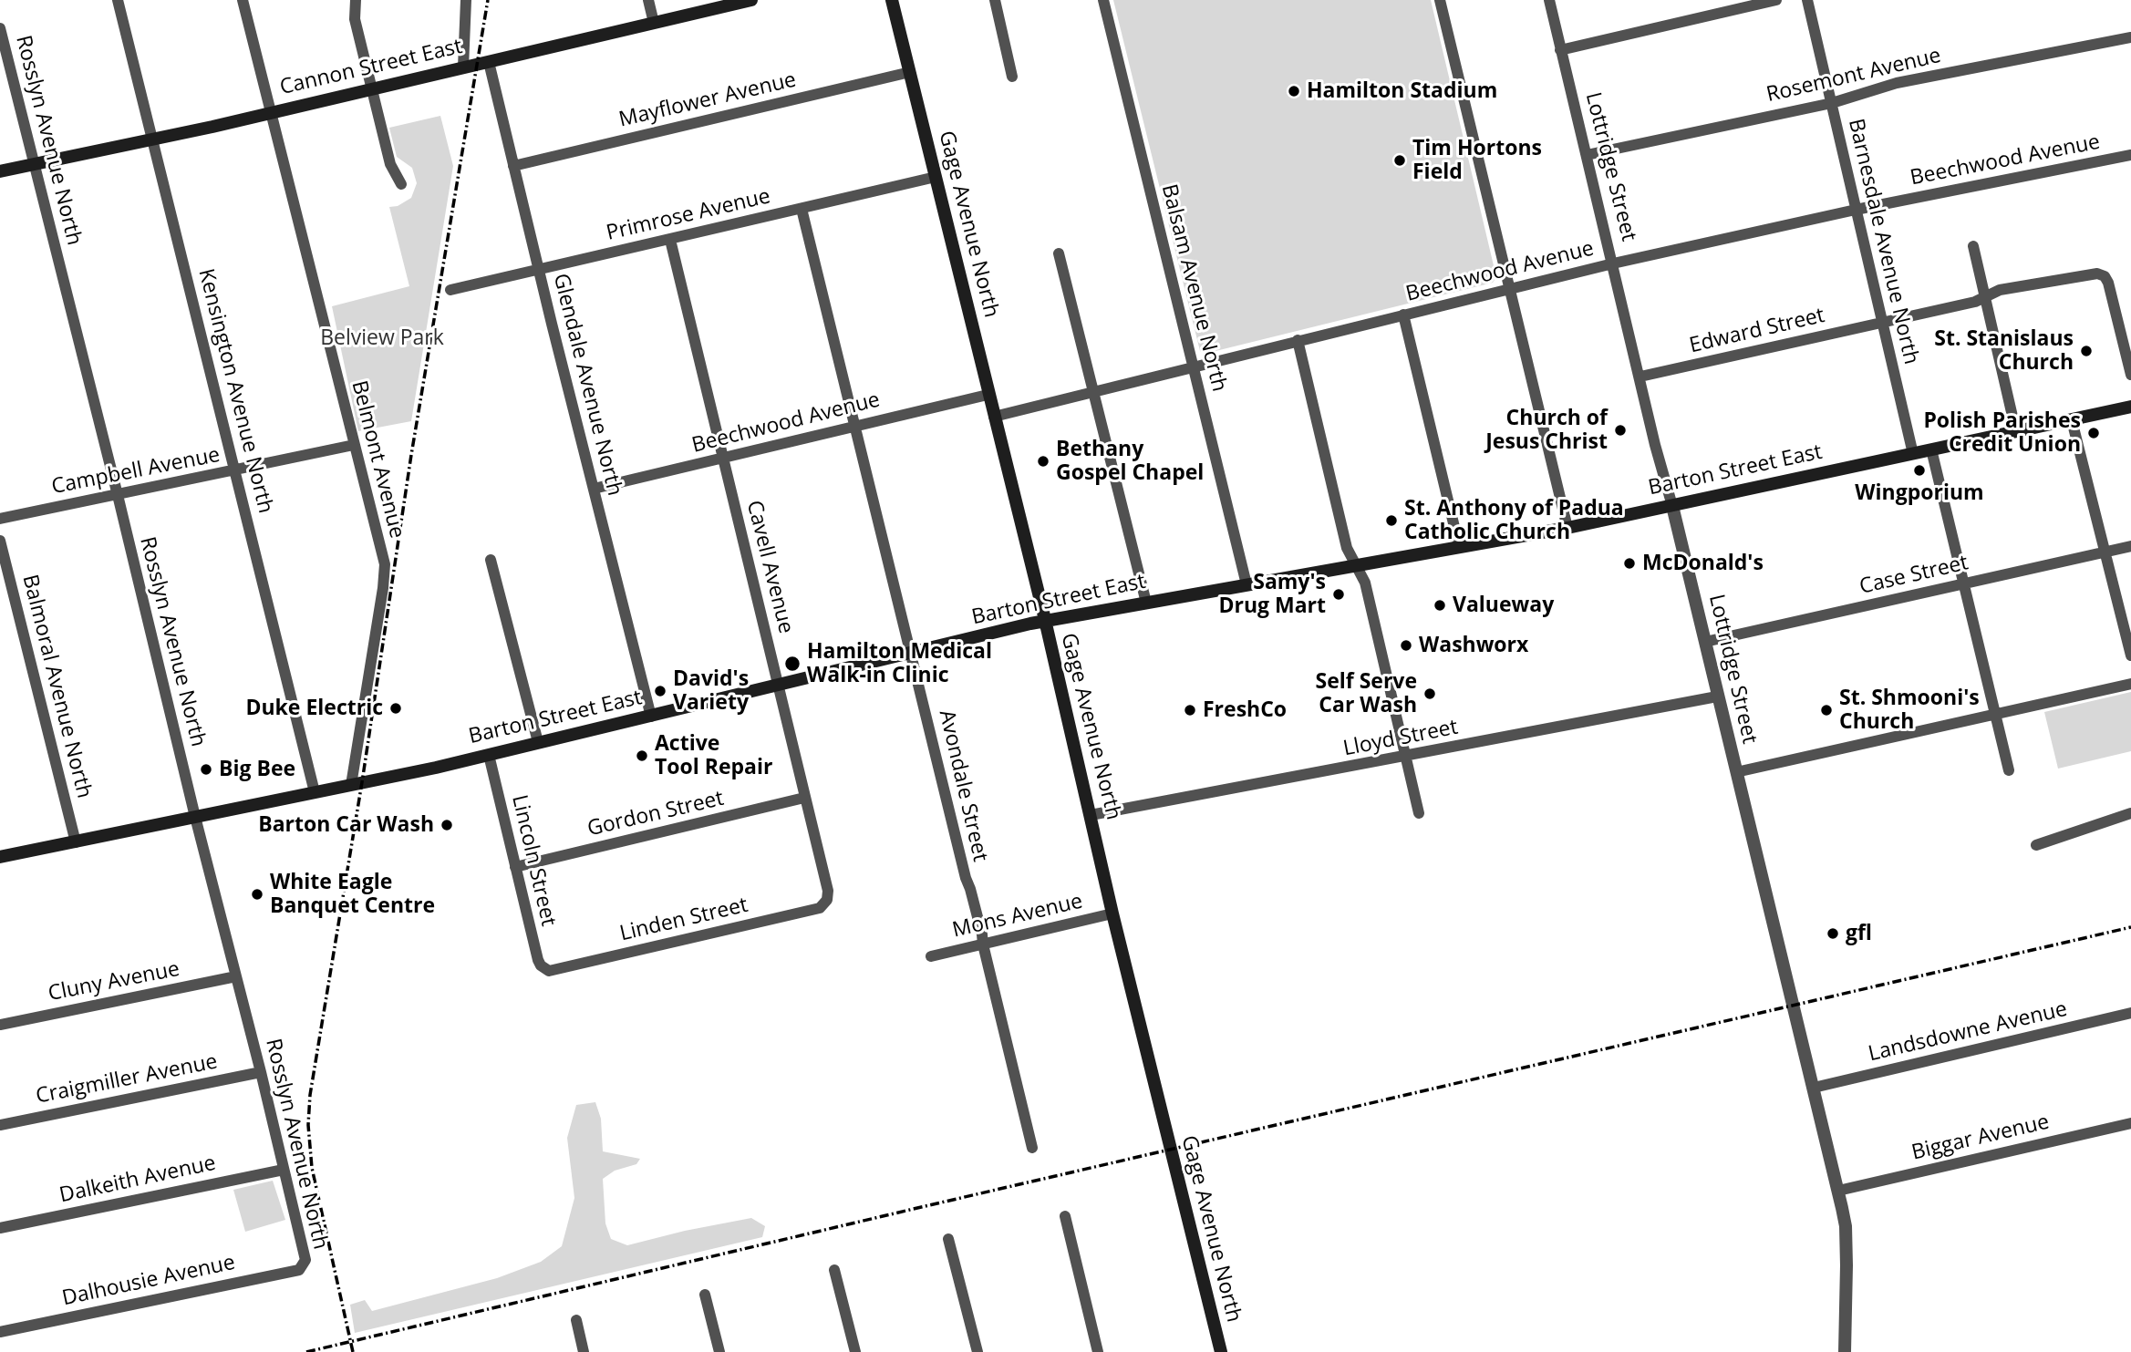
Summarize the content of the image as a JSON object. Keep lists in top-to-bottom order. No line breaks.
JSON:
{"streets":{"main road":["Cannon Street East","Gage Avenue North","Barton Street East"],"street":["Rosemont Avenue","Mayflower Avenue","Rosslyn Avenue North","Beechwood Avenue","Lottridge Street","Primrose Avenue","Barnesdale Avenue North","Balsam Avenue North","Edward Street","Glendale Avenue North","Kensington Avenue North","Belmont Avenue","Campbell Avenue","Cavell Avenue","Case Street","Balmoral Avenue North","Lloyd Street","Avondale Street","Gordon Street","Lincoln Street","Mons Avenue","Linden Street","Cluny Avenue","Landsdowne Avenue","Craigmiller Avenue","Biggar Avenue","Dalkeith Avenue","Dalhousie Avenue"]},"crossings":[["Cannon Street East","Rosslyn Avenue North"],["Cannon Street East","Glendale Avenue North"],["Cannon Street East","Kensington Avenue North"],["Cannon Street East","Belmont Avenue"],["Rosemont Avenue","Lottridge Street"],["Rosemont Avenue","Barnesdale Avenue North"],["Mayflower Avenue","Gage Avenue North"],["Mayflower Avenue","Glendale Avenue North"],["Rosslyn Avenue North","Barton Street East"],["Rosslyn Avenue North","Campbell Avenue"],["Rosslyn Avenue North","Cluny Avenue"],["Rosslyn Avenue North","Craigmiller Avenue"],["Rosslyn Avenue North","Dalkeith Avenue"],["Rosslyn Avenue North","Dalhousie Avenue"],["Beechwood Avenue","Lottridge Street"],["Beechwood Avenue","Gage Avenue North"],["Beechwood Avenue","Barnesdale Avenue North"],["Beechwood Avenue","Balsam Avenue North"],["Beechwood Avenue","Glendale Avenue North"],["Beechwood Avenue","Cavell Avenue"],["Beechwood Avenue","Avondale Street"],["Lottridge Street","Edward Street"],["Lottridge Street","Barton Street East"],["Lottridge Street","Case Street"],["Lottridge Street","Lloyd Street"],["Lottridge Street","Landsdowne Avenue"],["Lottridge Street","Biggar Avenue"],["Primrose Avenue","Gage Avenue North"],["Primrose Avenue","Glendale Avenue North"],["Primrose Avenue","Cavell Avenue"],["Primrose Avenue","Avondale Street"],["Gage Avenue North","Barton Street East"],["Gage Avenue North","Lloyd Street"],["Gage Avenue North","Mons Avenue"],["Barnesdale Avenue North","Edward Street"],["Barnesdale Avenue North","Barton Street East"],["Balsam Avenue North","Barton Street East"],["Glendale Avenue North","Barton Street East"],["Kensington Avenue North","Barton Street East"],["Kensington Avenue North","Campbell Avenue"],["Belmont Avenue","Barton Street East"],["Belmont Avenue","Campbell Avenue"],["Barton Street East","Cavell Avenue"],["Barton Street East","Balmoral Avenue North"],["Barton Street East","Avondale Street"],["Barton Street East","Lincoln Street"],["Cavell Avenue","Gordon Street"],["Cavell Avenue","Linden Street"],["Avondale Street","Mons Avenue"],["Gordon Street","Lincoln Street"],["Lincoln Street","Linden Street"]],"parks":["Belview Park"],"places":["Hamilton Stadium","Tim Hortons Field","St. Stanislaus Church","Church of Jesus Christ","Polish Parishes Credit Union","Bethany Gospel Chapel","Wingporium","St. Anthony of Padua Catholic Church","McDonald's","Samy's Drug Mart","Valueway","Washworx","Hamilton Medical Walk-in Clinic","David's Variety","Self Serve Car Wash","Duke Electric","FreshCo","St. Shmooni's Church","Active Tool Repair","Big Bee","Barton Car Wash","White Eagle Banquet Centre","gfl"]}
